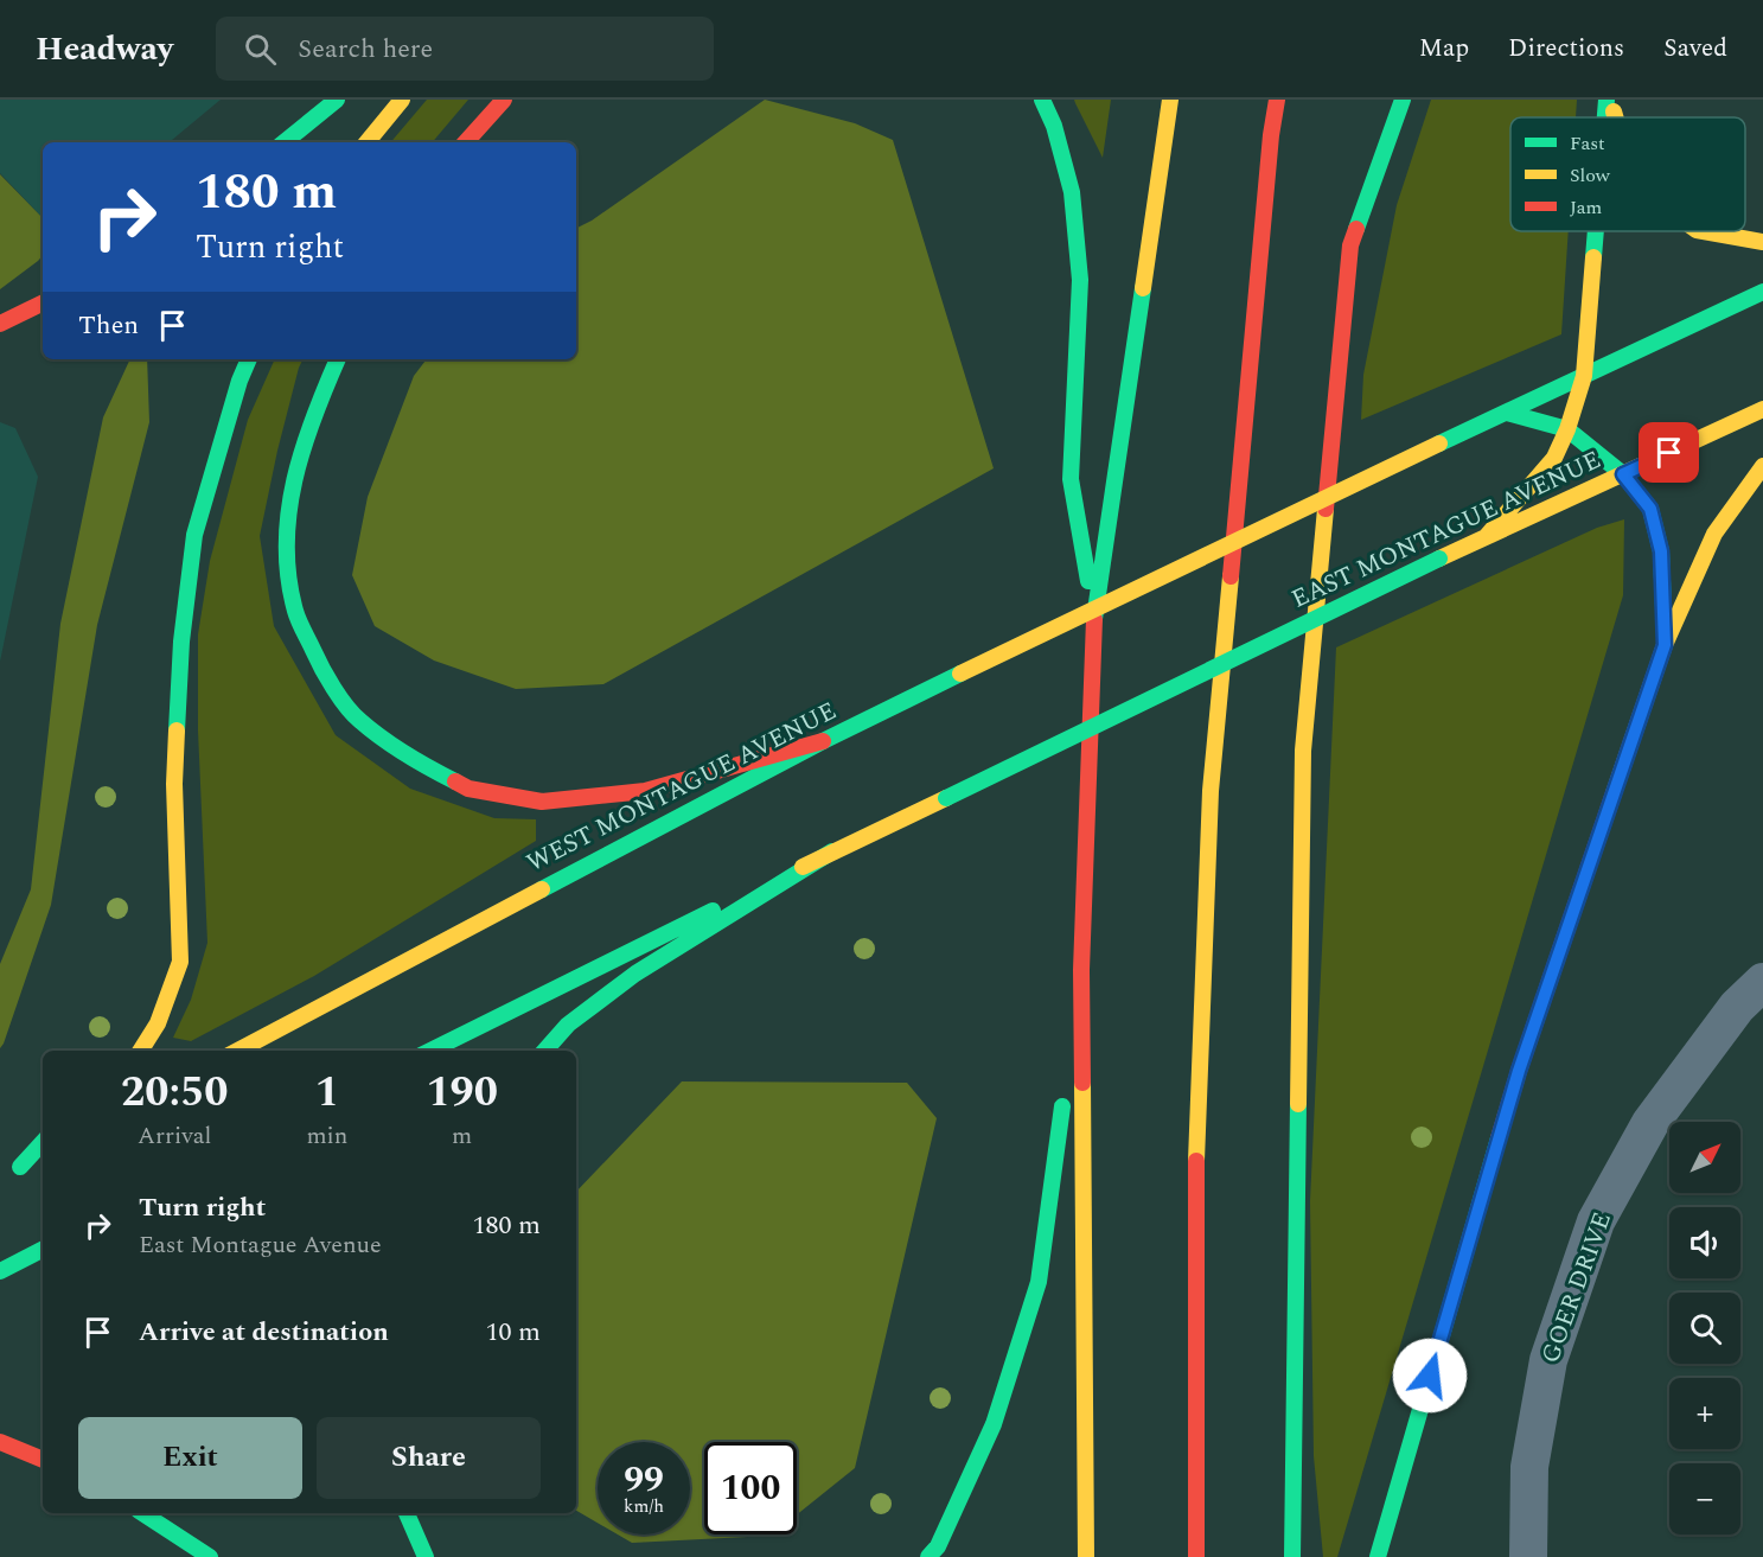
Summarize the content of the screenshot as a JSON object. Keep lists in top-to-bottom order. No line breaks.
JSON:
{"streets":{"main road":["EAST MONTAGUE AVENUE","WEST MONTAGUE AVENUE"],"street":["GOER DRIVE"]},"legend":["Fast","Slow","Jam"],"north":"top right","page":{"header":"Headway","search":"Search here","nav":["Map","Directions","Saved"],"turn":["180 m","Turn right"],"then":"Then","eta":["20:50","Arrival","1","min","190","m"],"map_buttons":["+","−"],"list":[{"name":"Turn right","note":"East Montague Avenue","value":"180 m"},{"name":"Arrive at destination","value":"10 m"}],"buttons":["Exit","Share"],"speed":"99 km/h","limit":"100"}}
